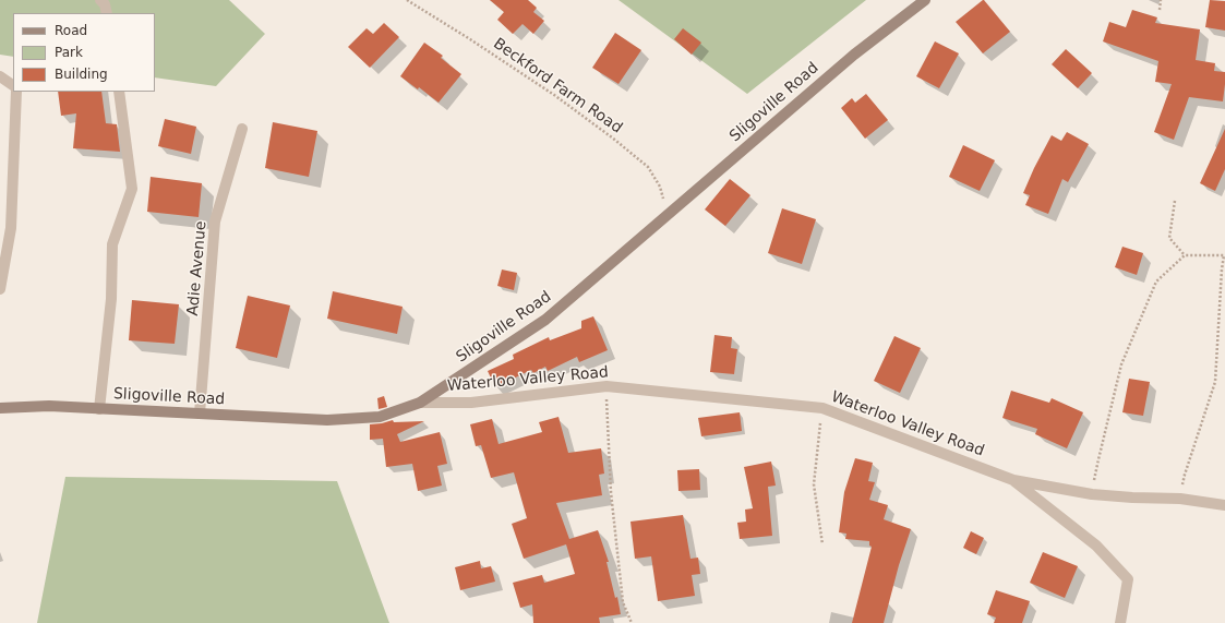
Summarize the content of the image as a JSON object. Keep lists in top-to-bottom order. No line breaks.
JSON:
{"streets":{"street":["Sligoville Road","Adie Avenue","Waterloo Valley Road"],"path":["Beckford Farm Road"]},"crossings":[["Beckford Farm Road","Sligoville Road"],["Sligoville Road","Adie Avenue"],["Sligoville Road","Waterloo Valley Road"]],"legend":["Road","Park","Building"]}
